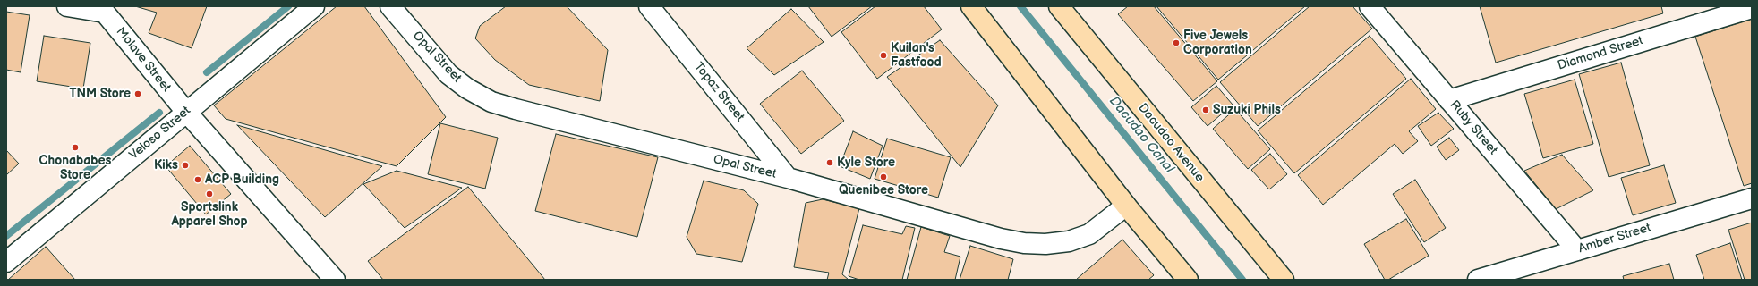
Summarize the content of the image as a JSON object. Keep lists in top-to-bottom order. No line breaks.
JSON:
{"streets":{"main road":["Dacudao Avenue"],"street":["Diamond Street","Opal Street","Molave Street","Topaz Street","Ruby Street","Veloso Street","Amber Street"]},"crossings":[["Diamond Street","Ruby Street"],["Opal Street","Topaz Street"],["Molave Street","Veloso Street"],["Ruby Street","Amber Street"]],"water":["Dacudao Canal"],"places":["Five Jewels Corporation","Kuilan's Fastfood","TNM Store","Suzuki Phils","Chonababes Store","Kyle Store","Kiks","Quenibee Store","ACP Building","Sportslink Apparel Shop"]}
